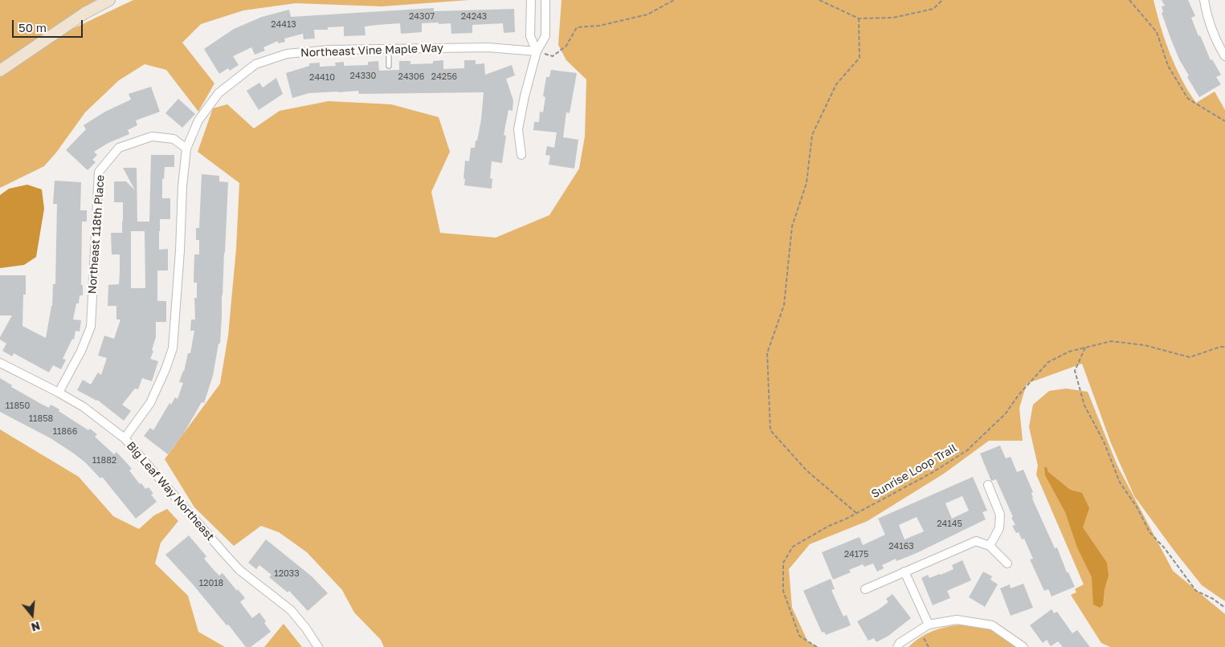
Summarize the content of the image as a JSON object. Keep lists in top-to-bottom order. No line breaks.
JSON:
{"streets":{"street":["Northeast Vine Maple Way","Northeast 118th Place","Big Leaf Way Northeast"],"path":["Sunrise Loop Trail"]},"crossings":[["Northeast Vine Maple Way","Northeast 118th Place"],["Northeast Vine Maple Way","Big Leaf Way Northeast"],["Northeast 118th Place","Big Leaf Way Northeast"]],"house_numbers":["24307","24243","24413","24330","24306","24256","24410","11850","11858","11866","11882","24145","24163","24175","12033","12018"],"scale_bar":"50 m","north":"bottom"}
